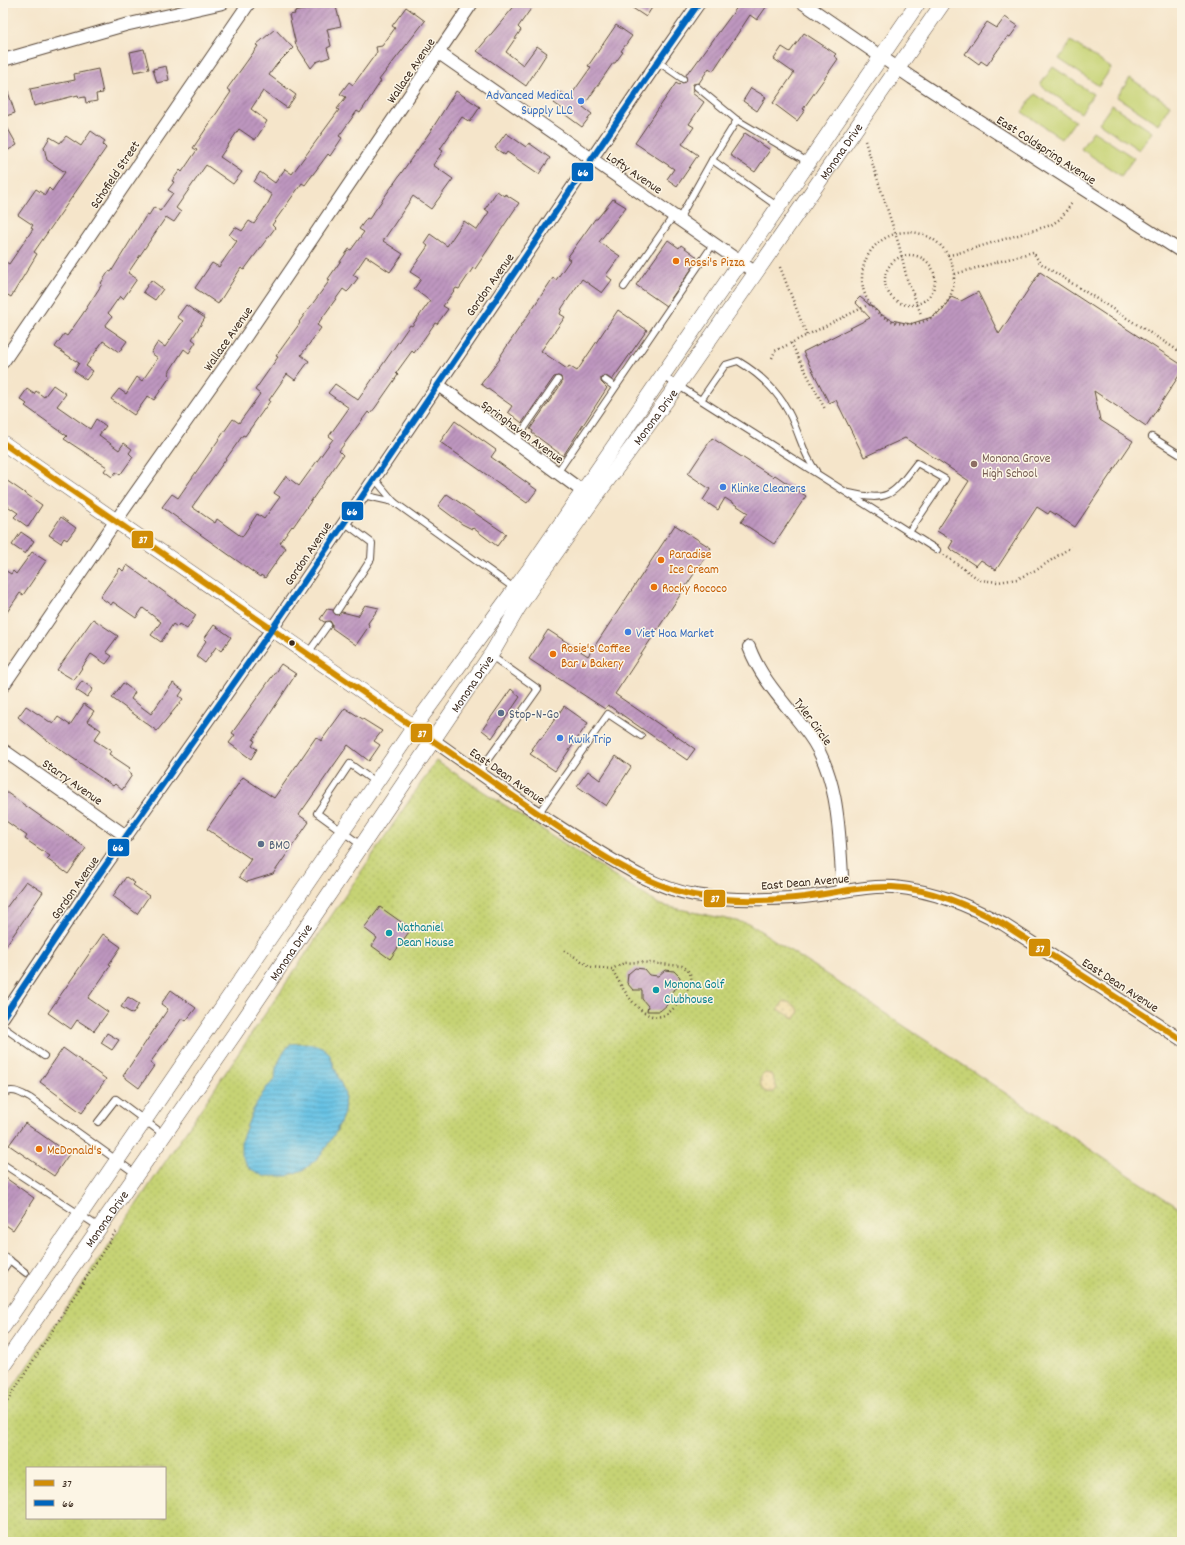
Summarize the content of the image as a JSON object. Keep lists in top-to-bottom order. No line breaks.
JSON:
{"streets":{"street":["Wallace Avenue","East Coldspring Avenue","Monona Drive","Lofty Avenue","Schofield Street","Gordon Avenue","Springhaven Avenue","Tyler Circle","East Dean Avenue","Starry Avenue"]},"crossings":[["Wallace Avenue","Lofty Avenue"],["East Coldspring Avenue","Monona Drive"],["Monona Drive","Lofty Avenue"],["Monona Drive","Springhaven Avenue"],["Monona Drive","East Dean Avenue"],["Lofty Avenue","Gordon Avenue"],["Gordon Avenue","Springhaven Avenue"],["Gordon Avenue","Starry Avenue"],["Tyler Circle","East Dean Avenue"]],"places":["Advanced Medical Supply LLC","Rossi's Pizza","Monona Grove High School","Klinke Cleaners","Paradise Ice Cream","Rocky Rococo","Viet Hoa Market","Rosie's Coffee Bar & Bakery","Stop-N-Go","Kwik Trip","BMO","Nathaniel Dean House","Monona Golf Clubhouse","McDonald's"],"lines":["transit line 66","transit line 37"],"legend":["37","66"]}
